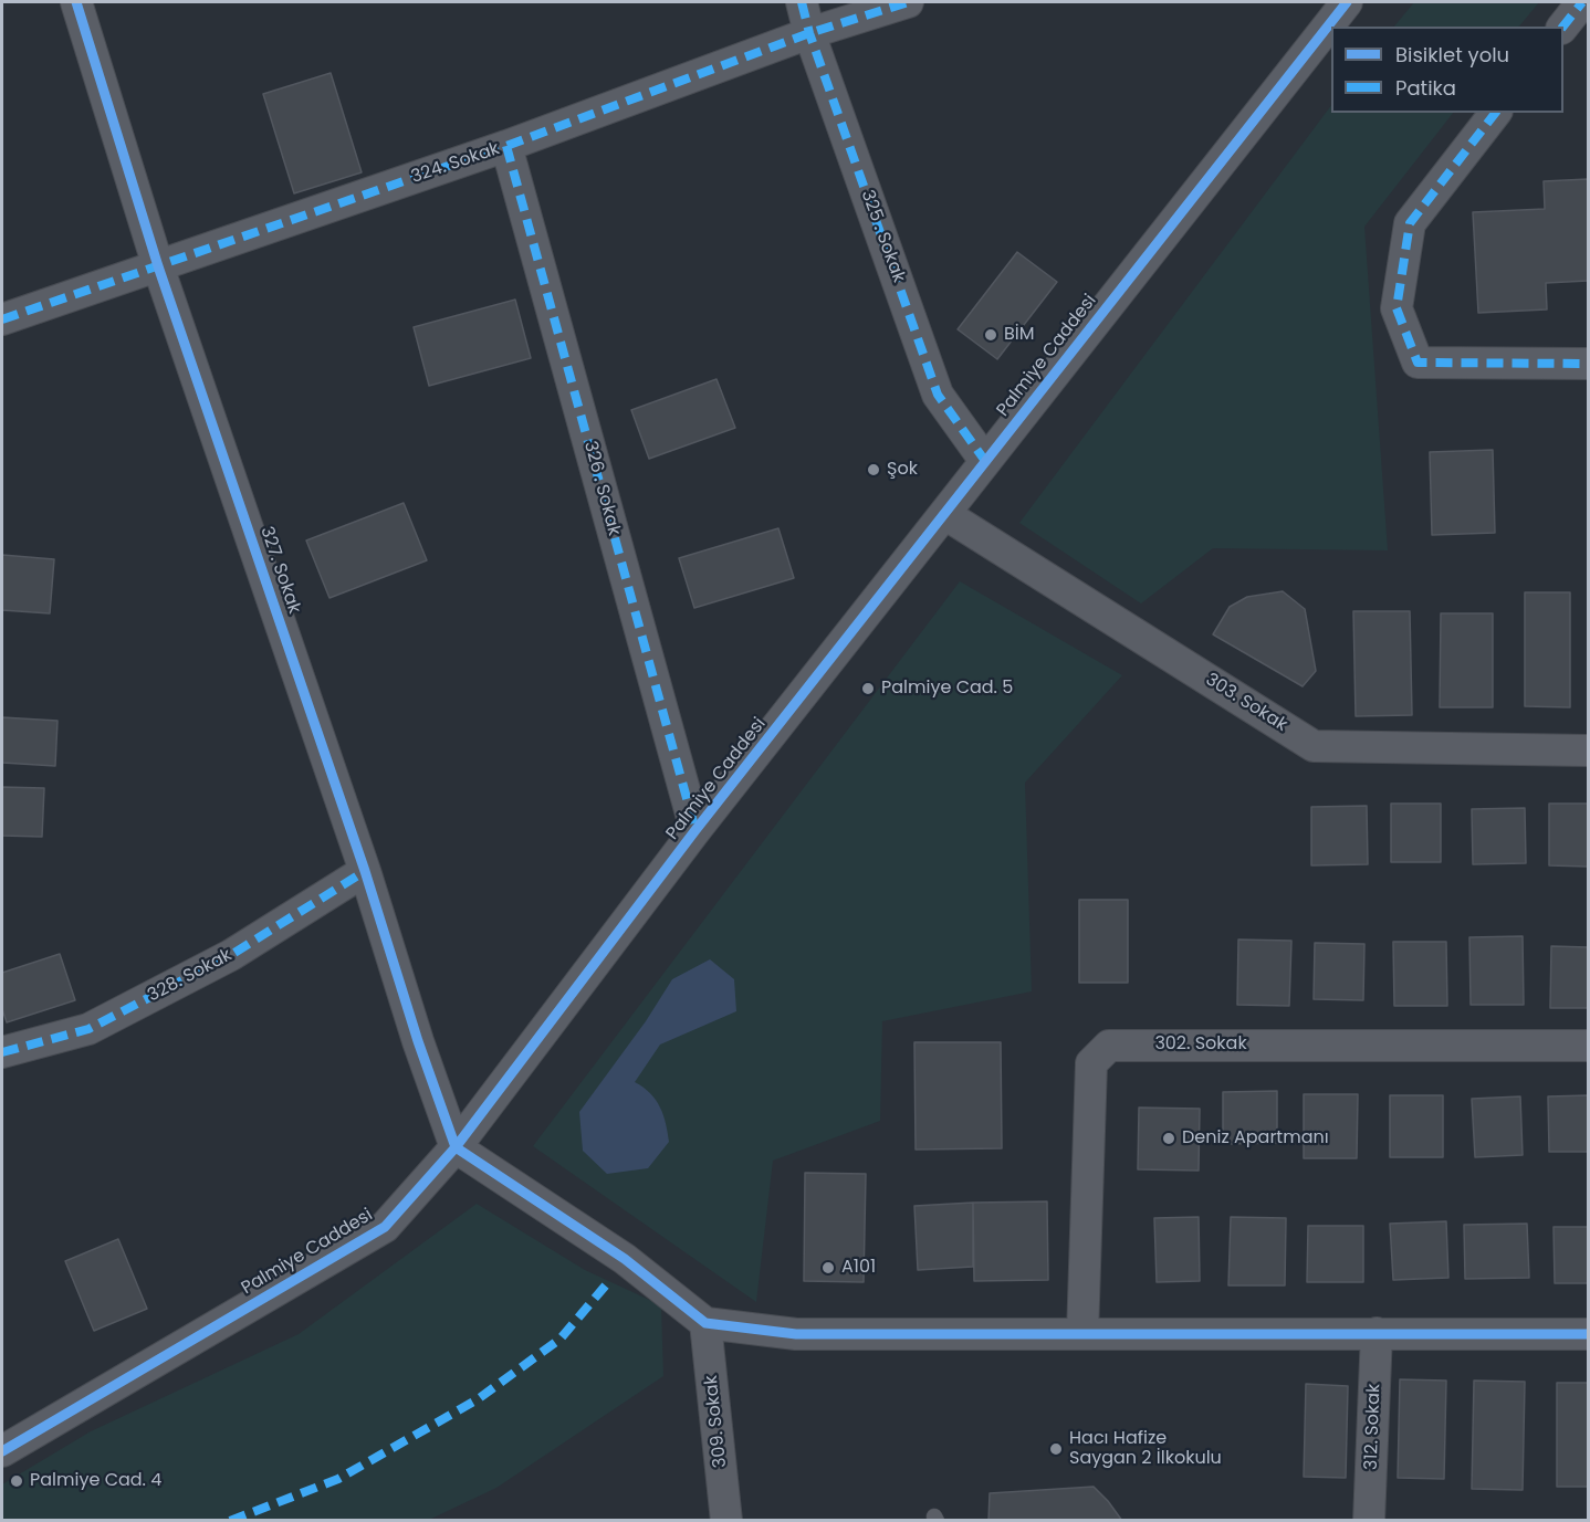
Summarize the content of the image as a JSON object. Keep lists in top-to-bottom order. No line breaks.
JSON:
{"streets":{"street":["324. Sokak","325 . Sokak","Palmiye Caddesi","326 . Sokak","327. Sokak","303. Sokak","328. Sokak","302. Sokak","309. Sokak","312. Sokak"]},"crossings":[["324. Sokak","325 . Sokak"],["324. Sokak","326 . Sokak"],["324. Sokak","327. Sokak"],["325 . Sokak","Palmiye Caddesi"],["Palmiye Caddesi","326 . Sokak"],["Palmiye Caddesi","327. Sokak"],["Palmiye Caddesi","303. Sokak"],["327. Sokak","328. Sokak"]],"places":["BİM","Şok","Palmiye Cad. 5","Deniz Apartmanı","A101","Hacı Hafize Saygan 2 İlkokulu","Palmiye Cad. 4"],"legend":["Bisiklet yolu","Patika"]}
